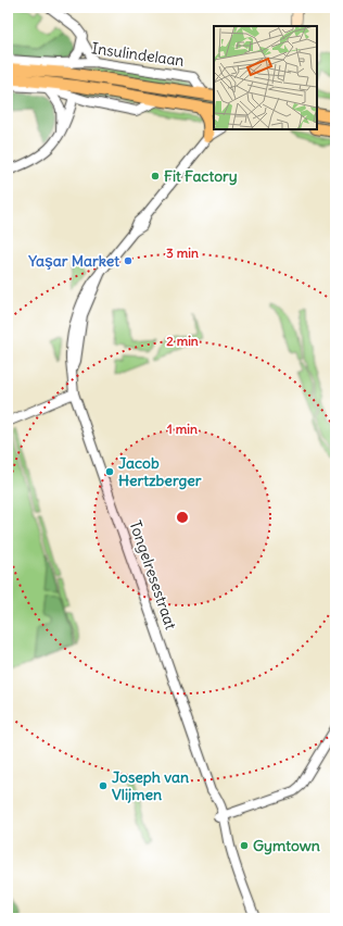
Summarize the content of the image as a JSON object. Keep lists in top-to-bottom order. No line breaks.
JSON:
{"streets":{"main road":["Insulindelaan"],"street":["Tongelresestraat"]},"places":["Fit Factory","Yaşar Market","Jacob Hertzberger","Joseph van Vlijmen","Gymtown"],"rings":["3 min","2 min","1 min"]}
